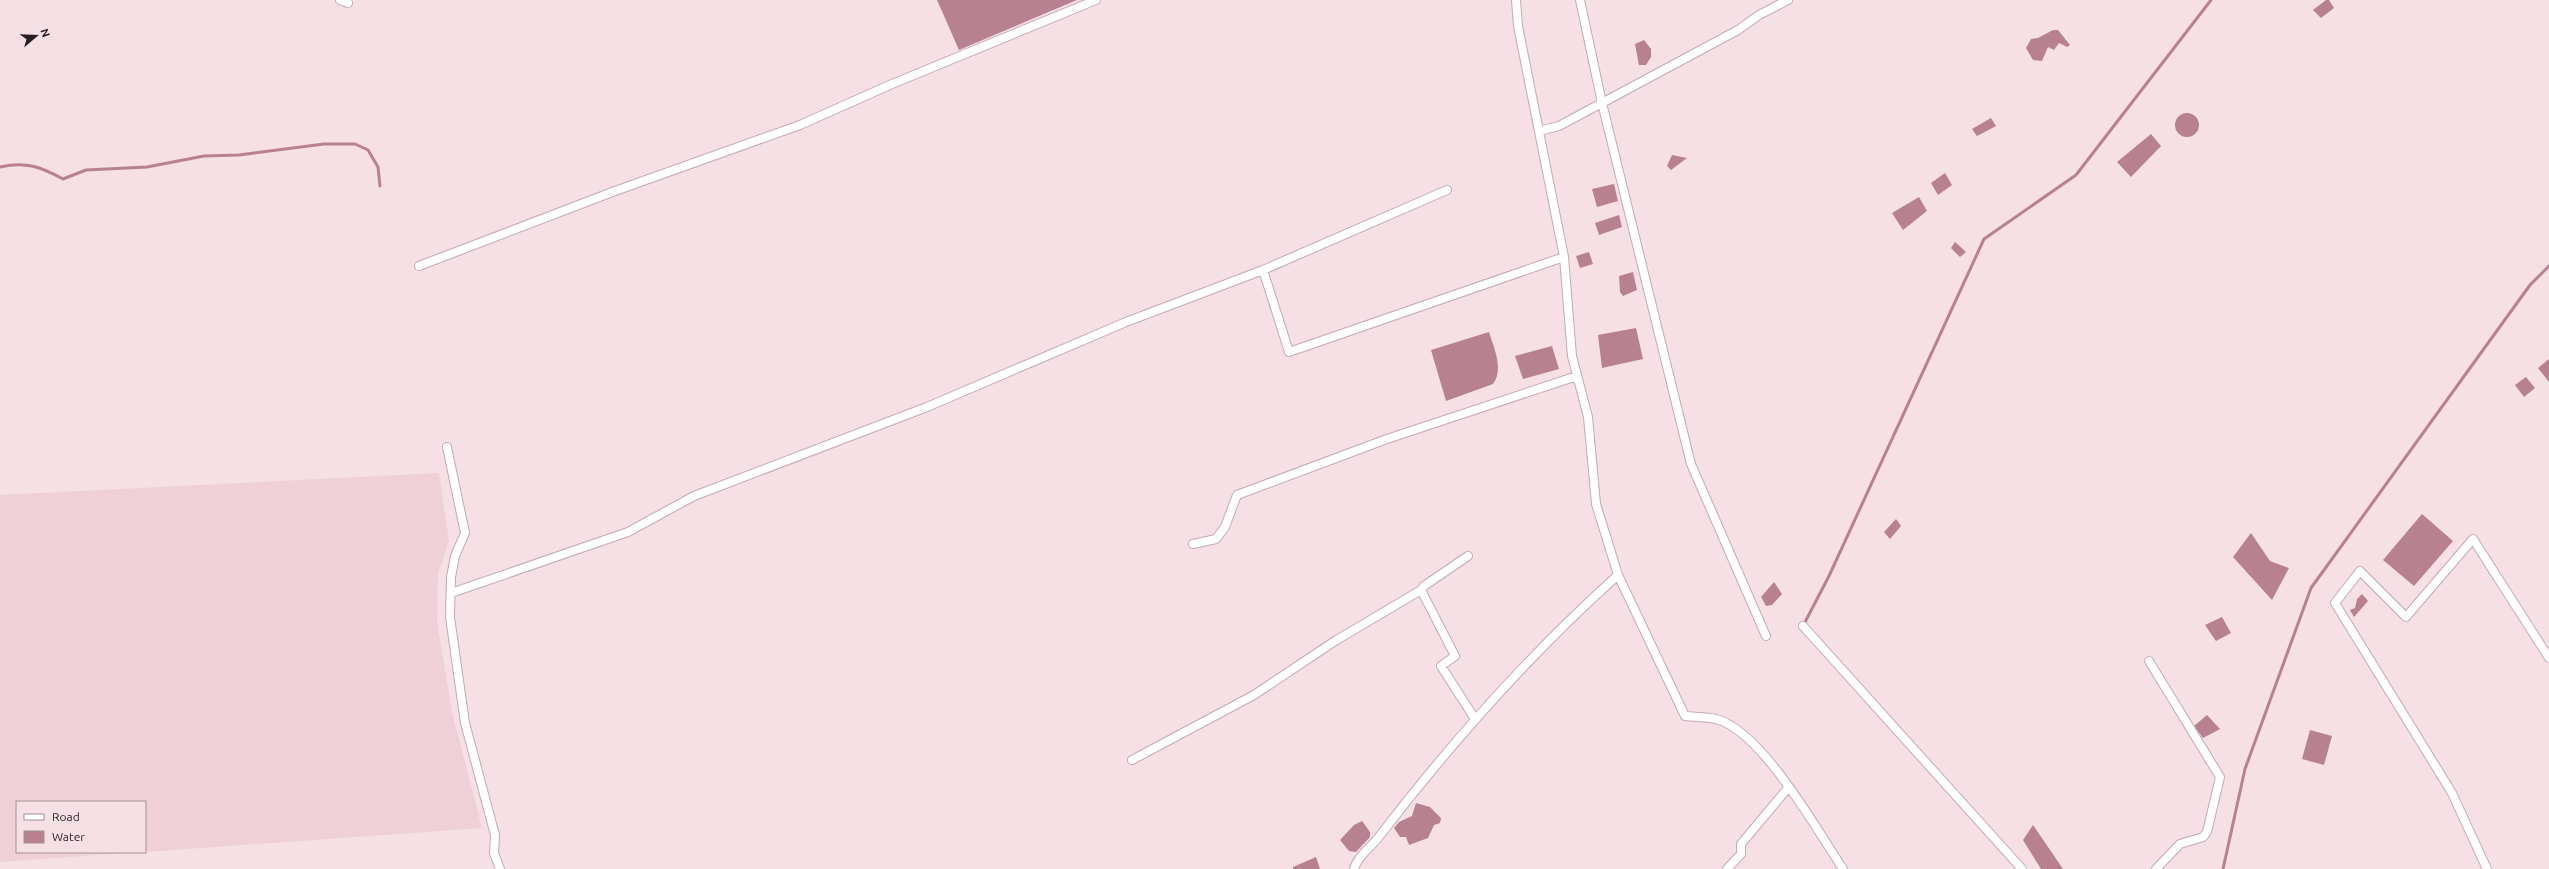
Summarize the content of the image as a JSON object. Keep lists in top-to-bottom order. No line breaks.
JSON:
{"legend":["Road","Water"],"north":"right"}
